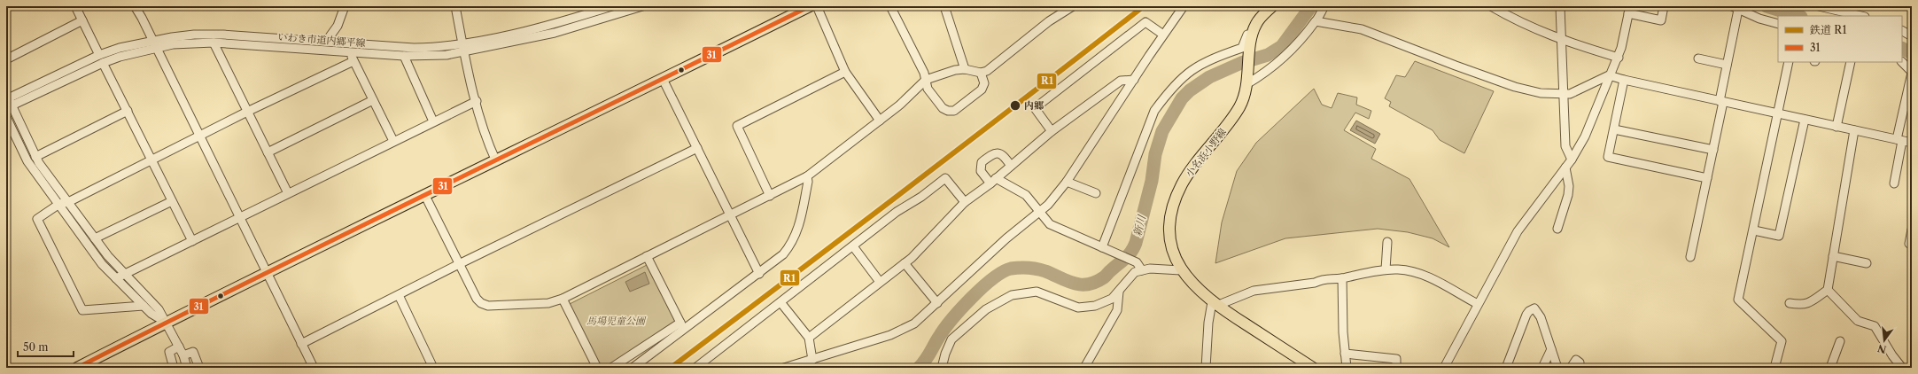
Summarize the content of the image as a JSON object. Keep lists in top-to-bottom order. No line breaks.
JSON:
{"streets":{"main road":["小名浜小野線"],"street":["いわき市道内郷平線"]},"water":["新川"],"parks":["馬場児童公園"],"places":["内郷"],"lines":["rail line R1","transit line 31"],"legend":["鉄道 R1","31"],"scale_bar":"50 m","north":"bottom"}
